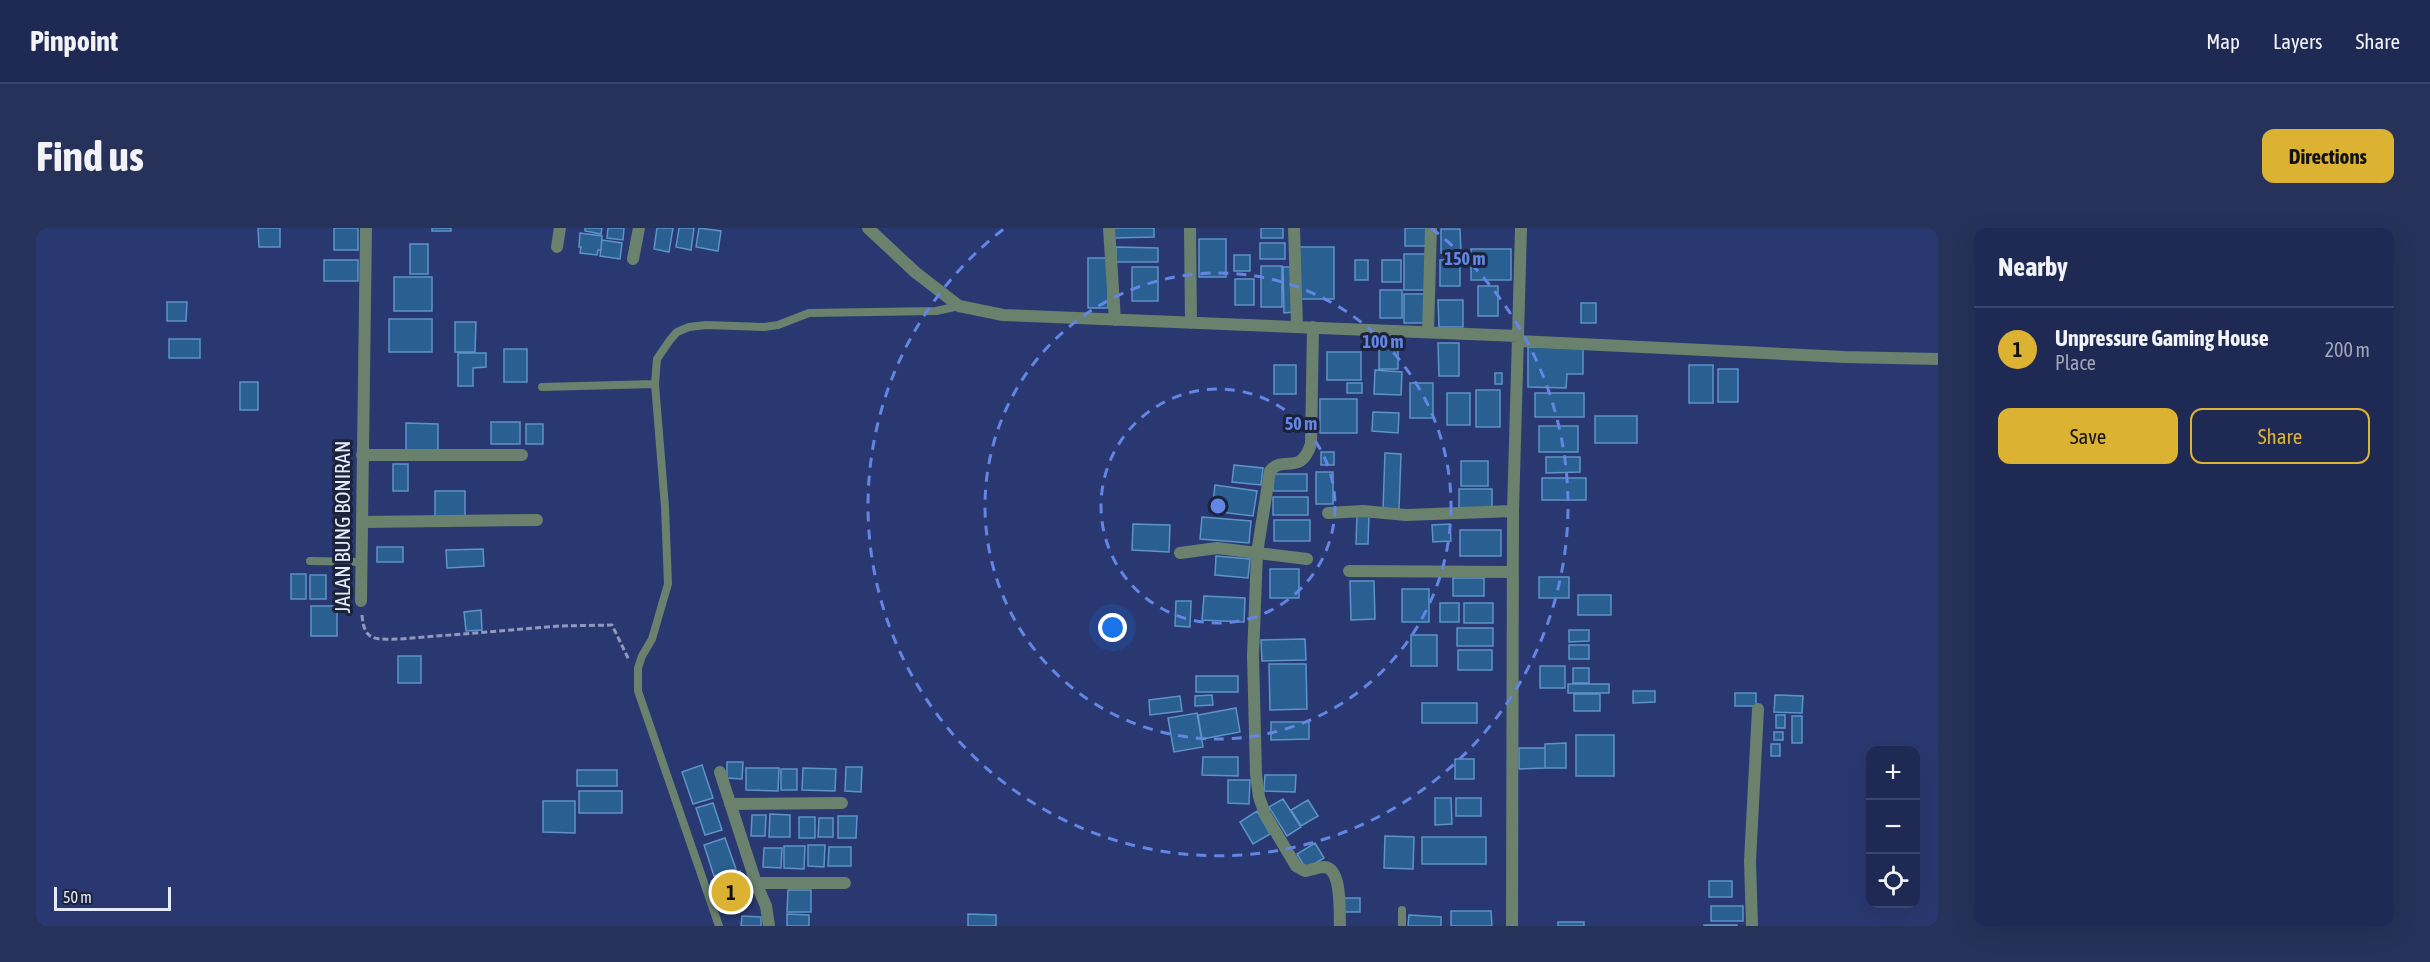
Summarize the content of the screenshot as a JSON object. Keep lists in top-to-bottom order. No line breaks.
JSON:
{"streets":{"street":["JALAN BUNG BONIRAN"]},"scale_bar":"50 m","page":{"header":"Pinpoint","nav":["Map","Layers","Share"],"buttons":["Directions",["Save","Share"]],"title":"Find us","heading":"Nearby","list":[{"mark":"1","name":"Unpressure Gaming House","note":"Place","value":"200 m"}],"map_buttons":["+","−"],"pins":"1","scale":"50 m"},"rings":["150 m","100 m","50 m"]}
